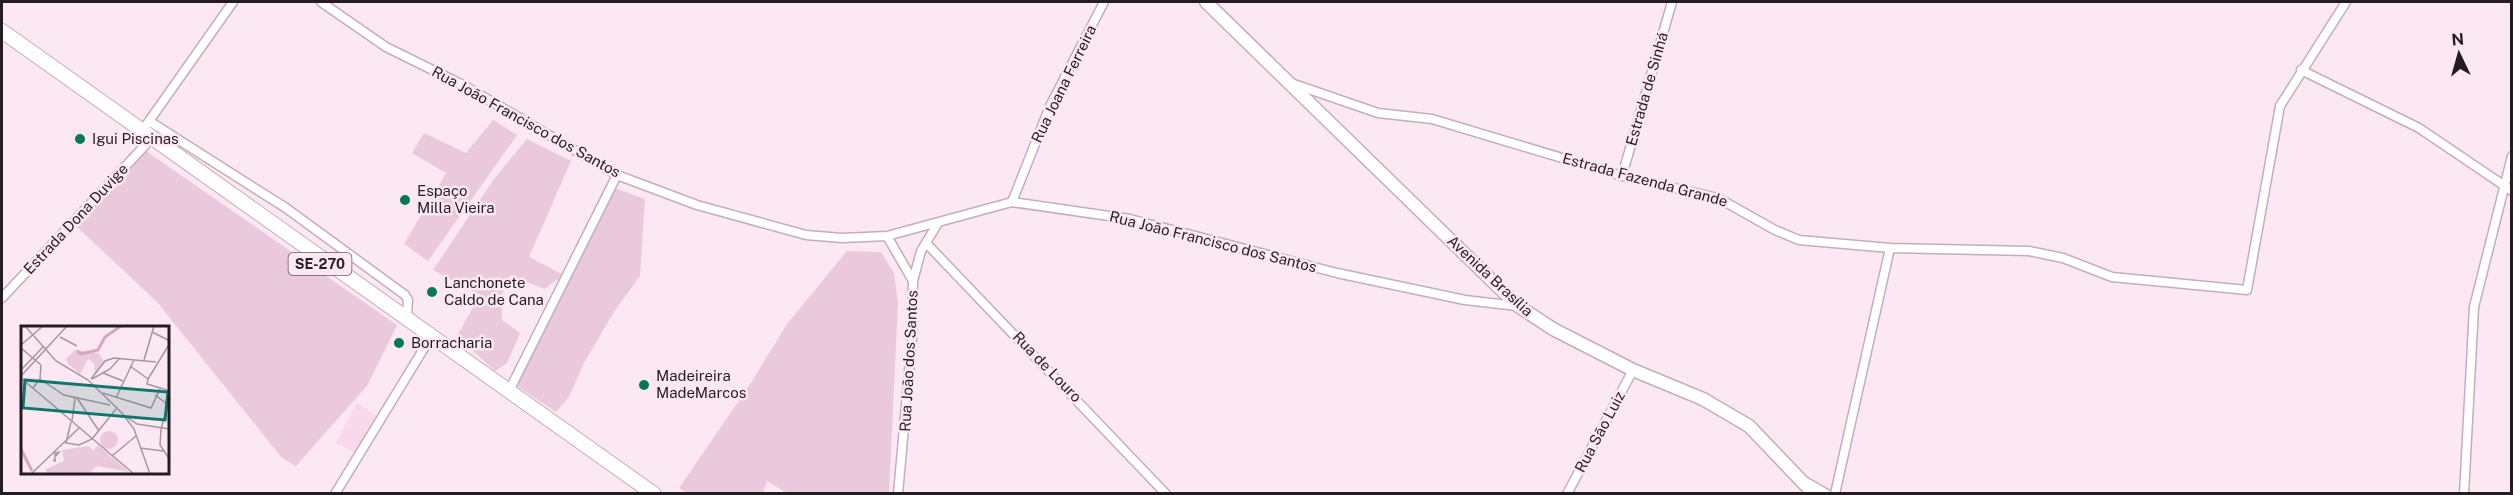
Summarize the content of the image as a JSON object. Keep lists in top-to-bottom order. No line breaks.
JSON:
{"streets":{"main road":["SE-270","Avenida Brasília"],"street":["Rua Joana Ferreira","Estrada de Sinhá","Rua João Francisco dos Santos","Estrada Fazenda Grande","Estrada Dona Duvige","Rua João dos Santos","Rua de Louro","Rua São Luiz"]},"crossings":[["Rua Joana Ferreira","Rua João Francisco dos Santos"],["Estrada de Sinhá","Estrada Fazenda Grande"],["Rua João Francisco dos Santos","Avenida Brasília"],["Rua João Francisco dos Santos","Rua João dos Santos"],["Estrada Fazenda Grande","Avenida Brasília"],["Estrada Dona Duvige","SE-270"],["Avenida Brasília","Rua São Luiz"]],"places":["Igui Piscinas","Espaço Milla Vieira","Lanchonete Caldo de Cana","Borracharia","Madeireira MadeMarcos"],"north":"top"}
